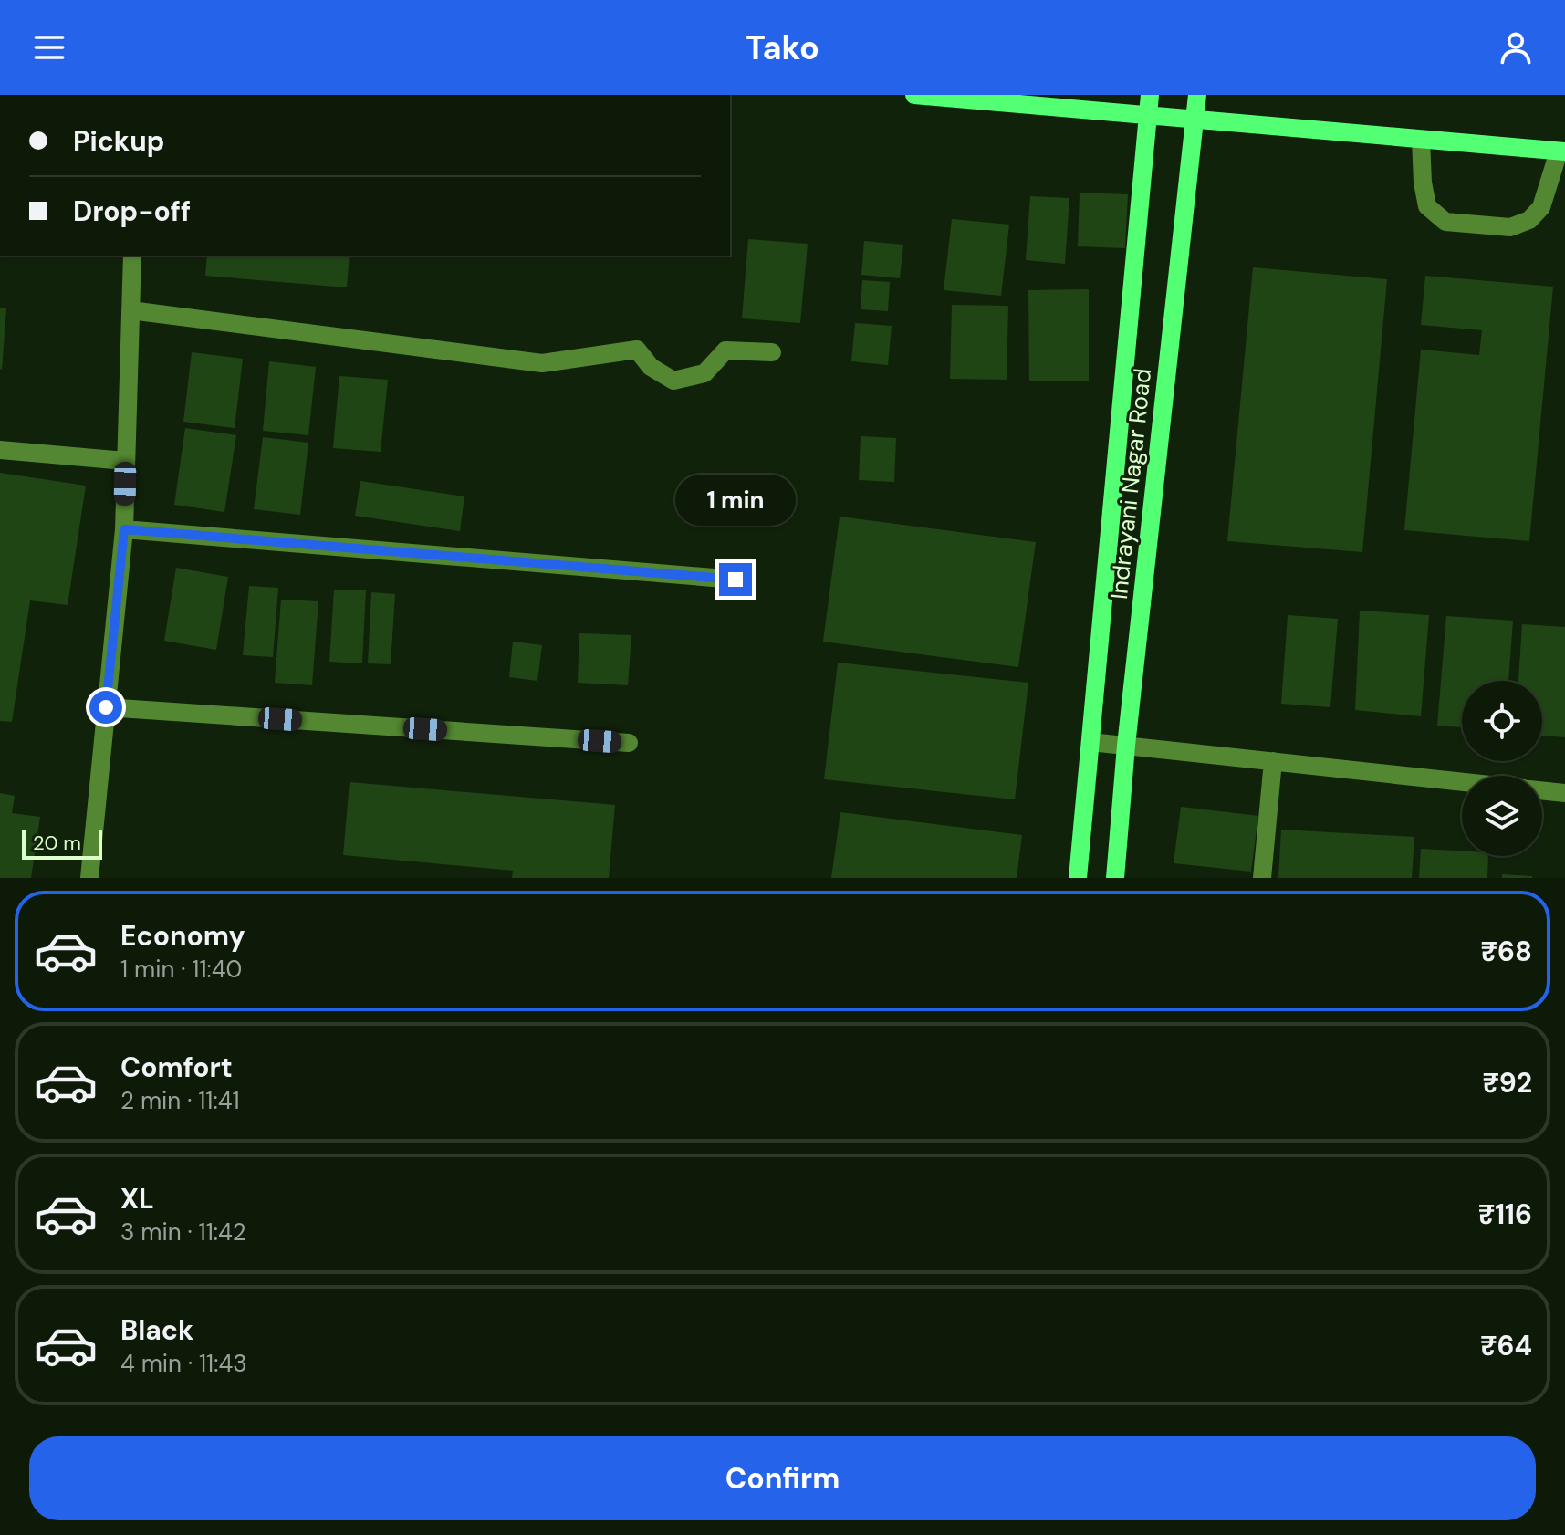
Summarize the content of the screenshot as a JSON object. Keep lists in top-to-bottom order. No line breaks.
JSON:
{"streets":{"main road":["Indrayani Nagar Road"]},"scale_bar":"20 m","page":{"header":"Tako","banner":["Pickup","Drop-off"],"bubble":"1 min","scale":"20 m","list":[{"name":"Economy","note":"1 min · 11:40","value":"₹68"},{"name":"Comfort","note":"2 min · 11:41","value":"₹92"},{"name":"XL","note":"3 min · 11:42","value":"₹116"},{"name":"Black","note":"4 min · 11:43","value":"₹64"}],"buttons":"Confirm"}}
